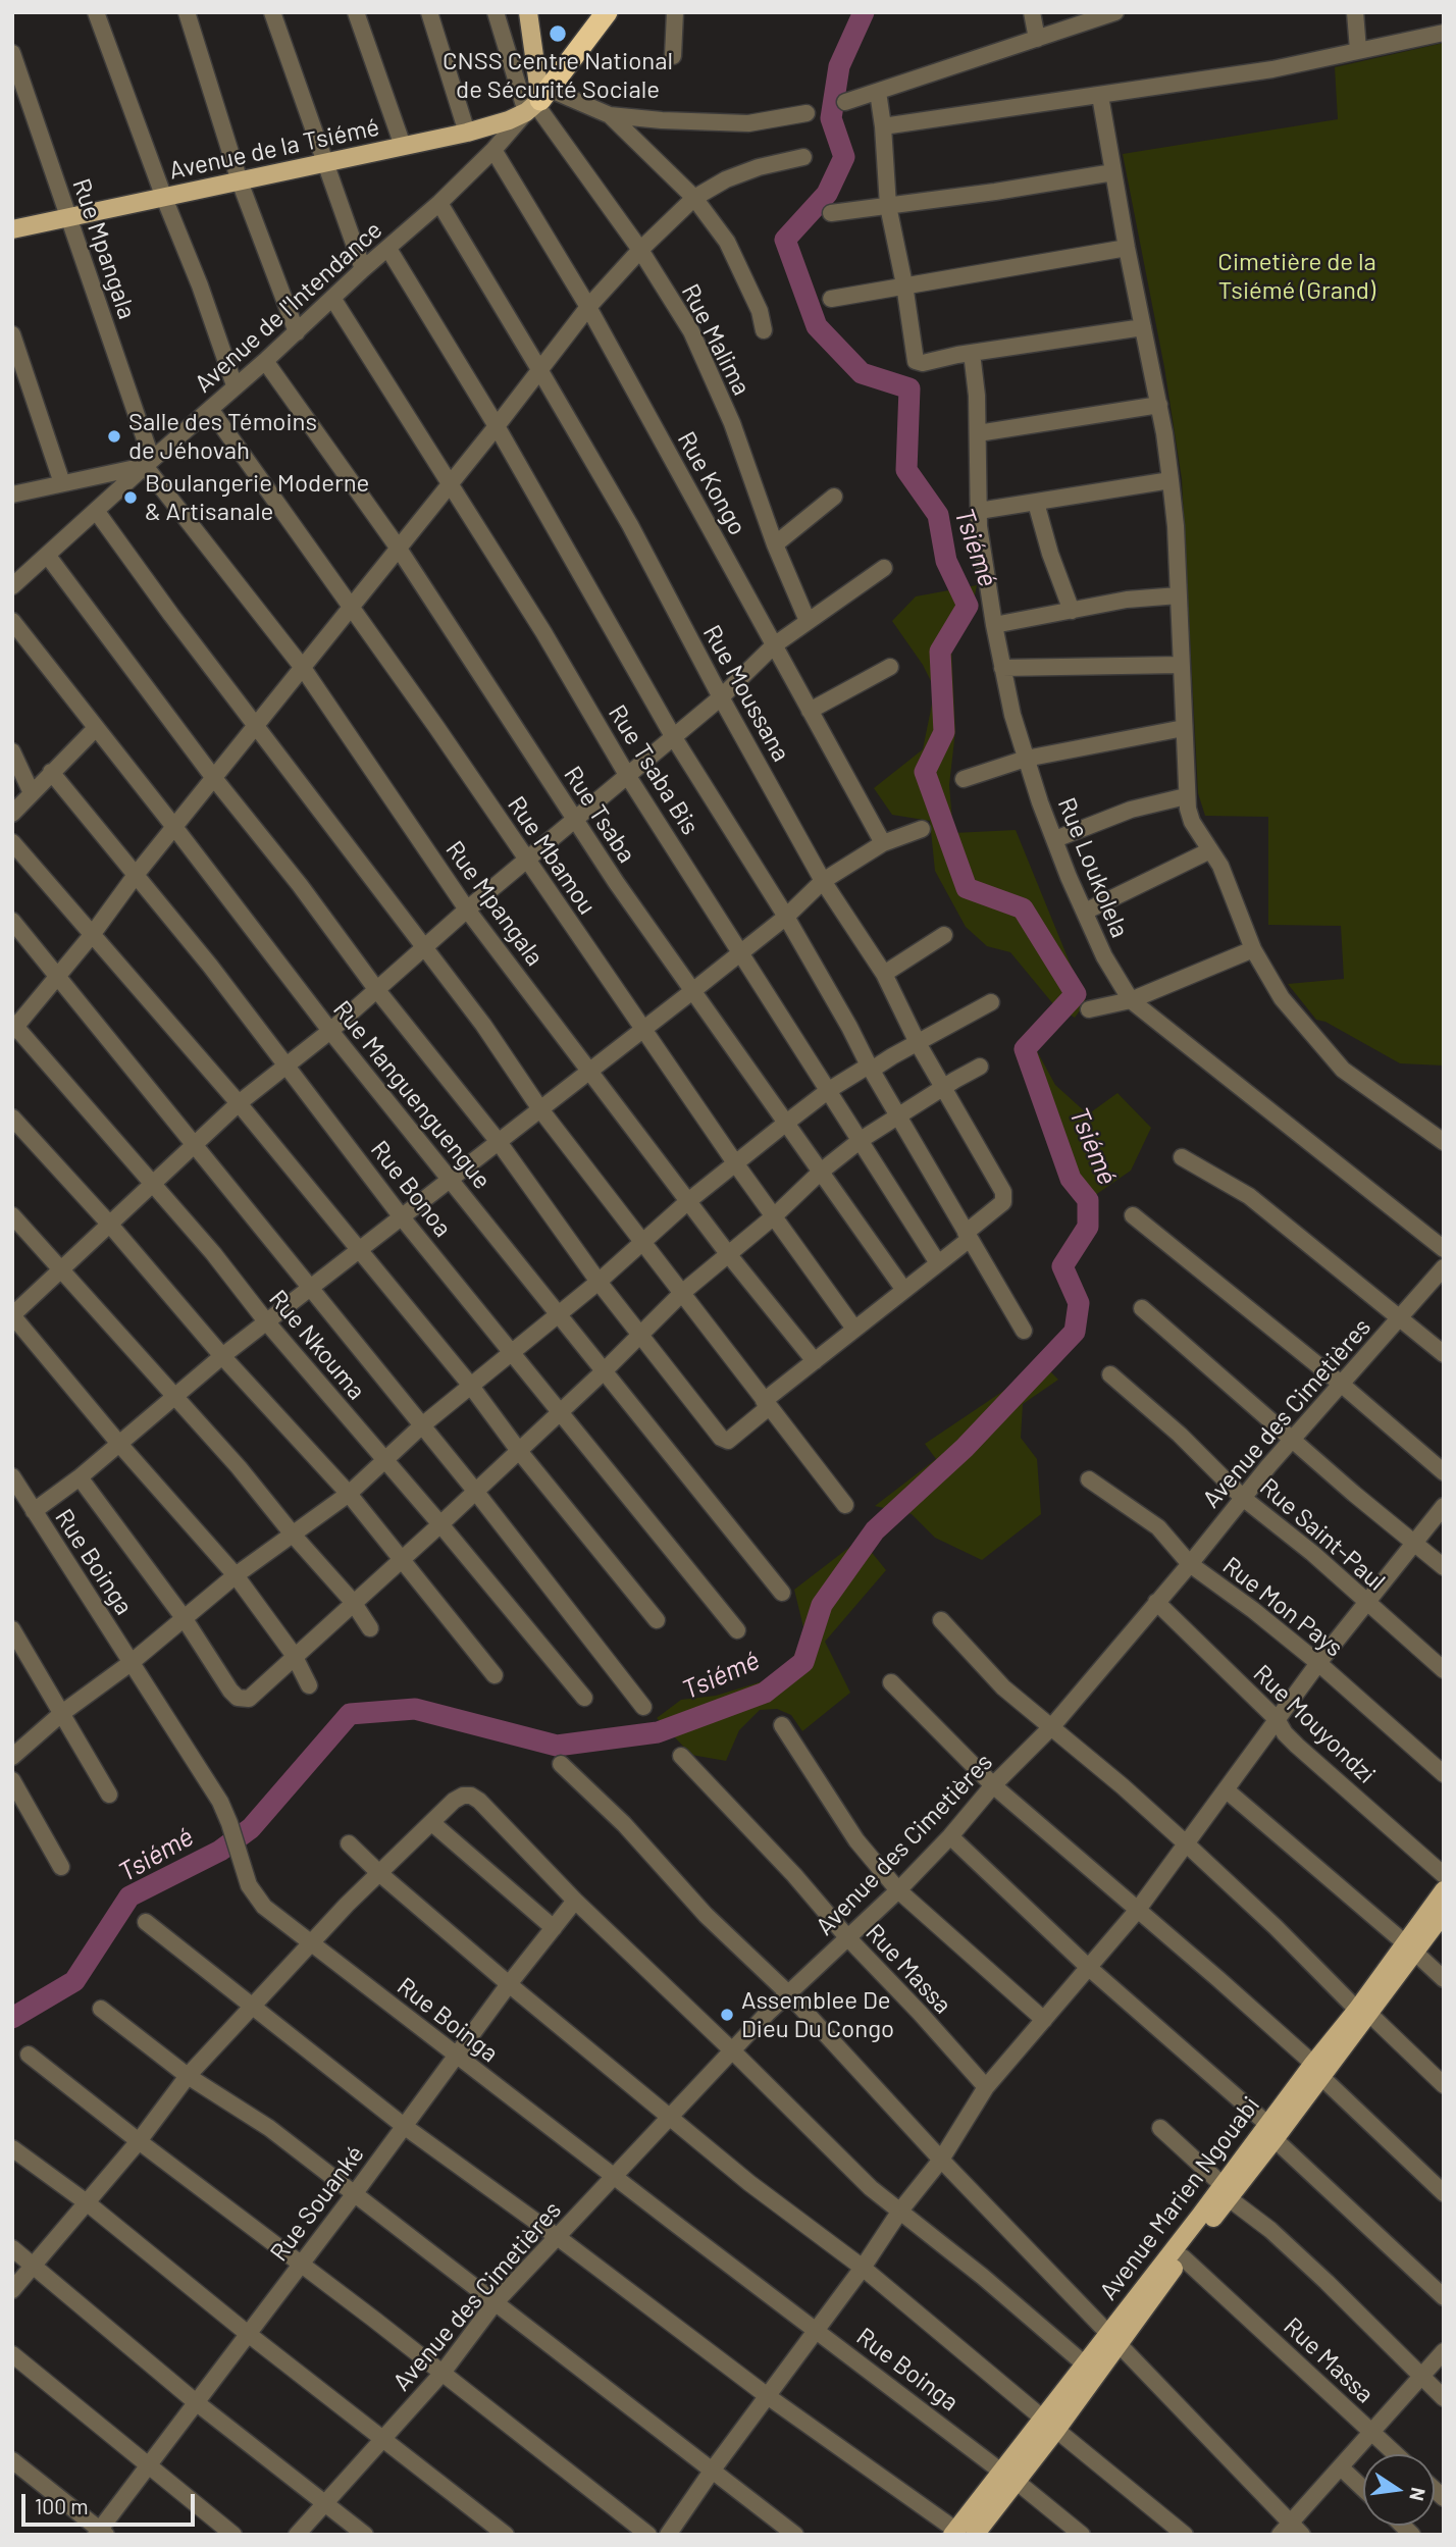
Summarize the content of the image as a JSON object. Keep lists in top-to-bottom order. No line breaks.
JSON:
{"streets":{"main road":["Avenue de la Tsiémé","Avenue Marien Ngouabi"],"street":["Rue Mpangala","Avenue de l'Intendance","Rue Malima","Rue Kongo","Rue Moussana","Rue Tsaba Bis","Rue Tsaba","Rue Mbamou","Rue Loukolela","Rue Manguenguengue","Rue Bonoa","Rue Nkouma","Avenue des Cimetières","Rue Saint-Paul","Rue Boinga","Rue Mon Pays","Rue Mouyondzi","Rue Massa","Rue Souanké"]},"crossings":[["Avenue de la Tsiémé","Rue Mpangala"],["Avenue de la Tsiémé","Avenue de l'Intendance"],["Avenue de la Tsiémé","Rue Malima"],["Rue Mpangala","Avenue de l'Intendance"],["Avenue de l'Intendance","Rue Malima"],["Avenue de l'Intendance","Rue Kongo"],["Avenue de l'Intendance","Rue Moussana"],["Avenue de l'Intendance","Rue Tsaba Bis"],["Avenue de l'Intendance","Rue Tsaba"],["Avenue de l'Intendance","Rue Mbamou"],["Avenue des Cimetières","Rue Saint-Paul"],["Avenue des Cimetières","Rue Boinga"],["Avenue des Cimetières","Rue Mon Pays"],["Avenue des Cimetières","Rue Mouyondzi"],["Avenue des Cimetières","Rue Massa"],["Rue Boinga","Avenue Marien Ngouabi"],["Rue Boinga","Rue Souanké"]],"water":["Tsiémé"],"parks":["Cimetière de la Tsiémé (Grand)"],"places":["CNSS Centre National de Sécurité Sociale","Salle des Témoins de Jéhovah","Boulangerie Moderne & Artisanale","Assemblee De Dieu Du Congo"],"scale_bar":"100 m","north":"right"}
